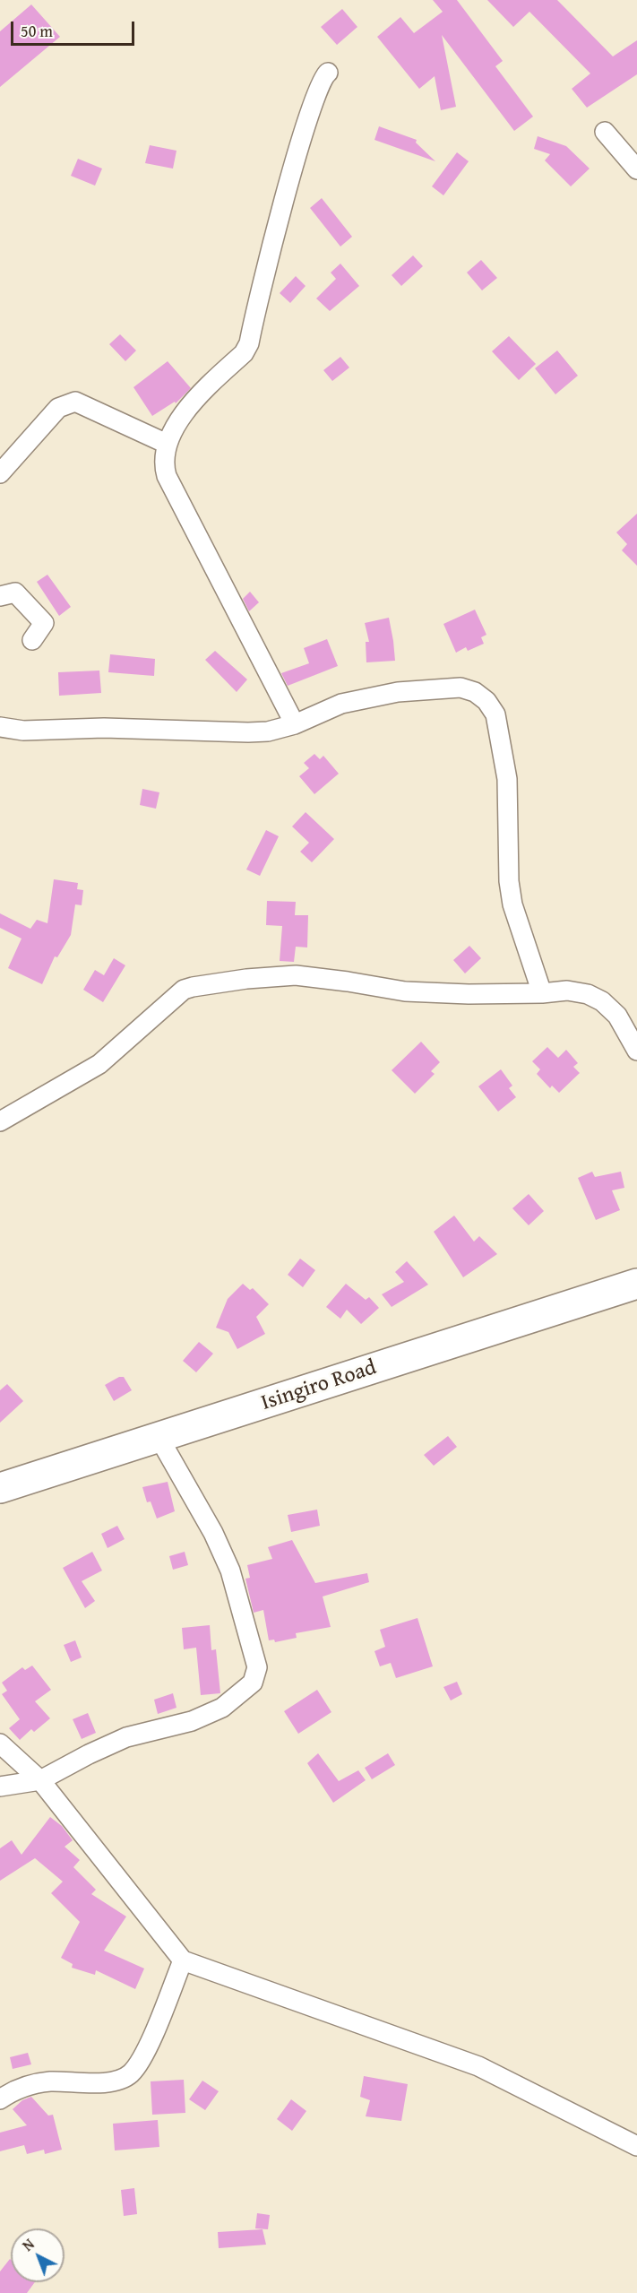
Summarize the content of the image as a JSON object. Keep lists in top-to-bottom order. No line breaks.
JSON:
{"streets":{"main road":["Isingiro Road"]},"scale_bar":"50 m","north":"top left"}
